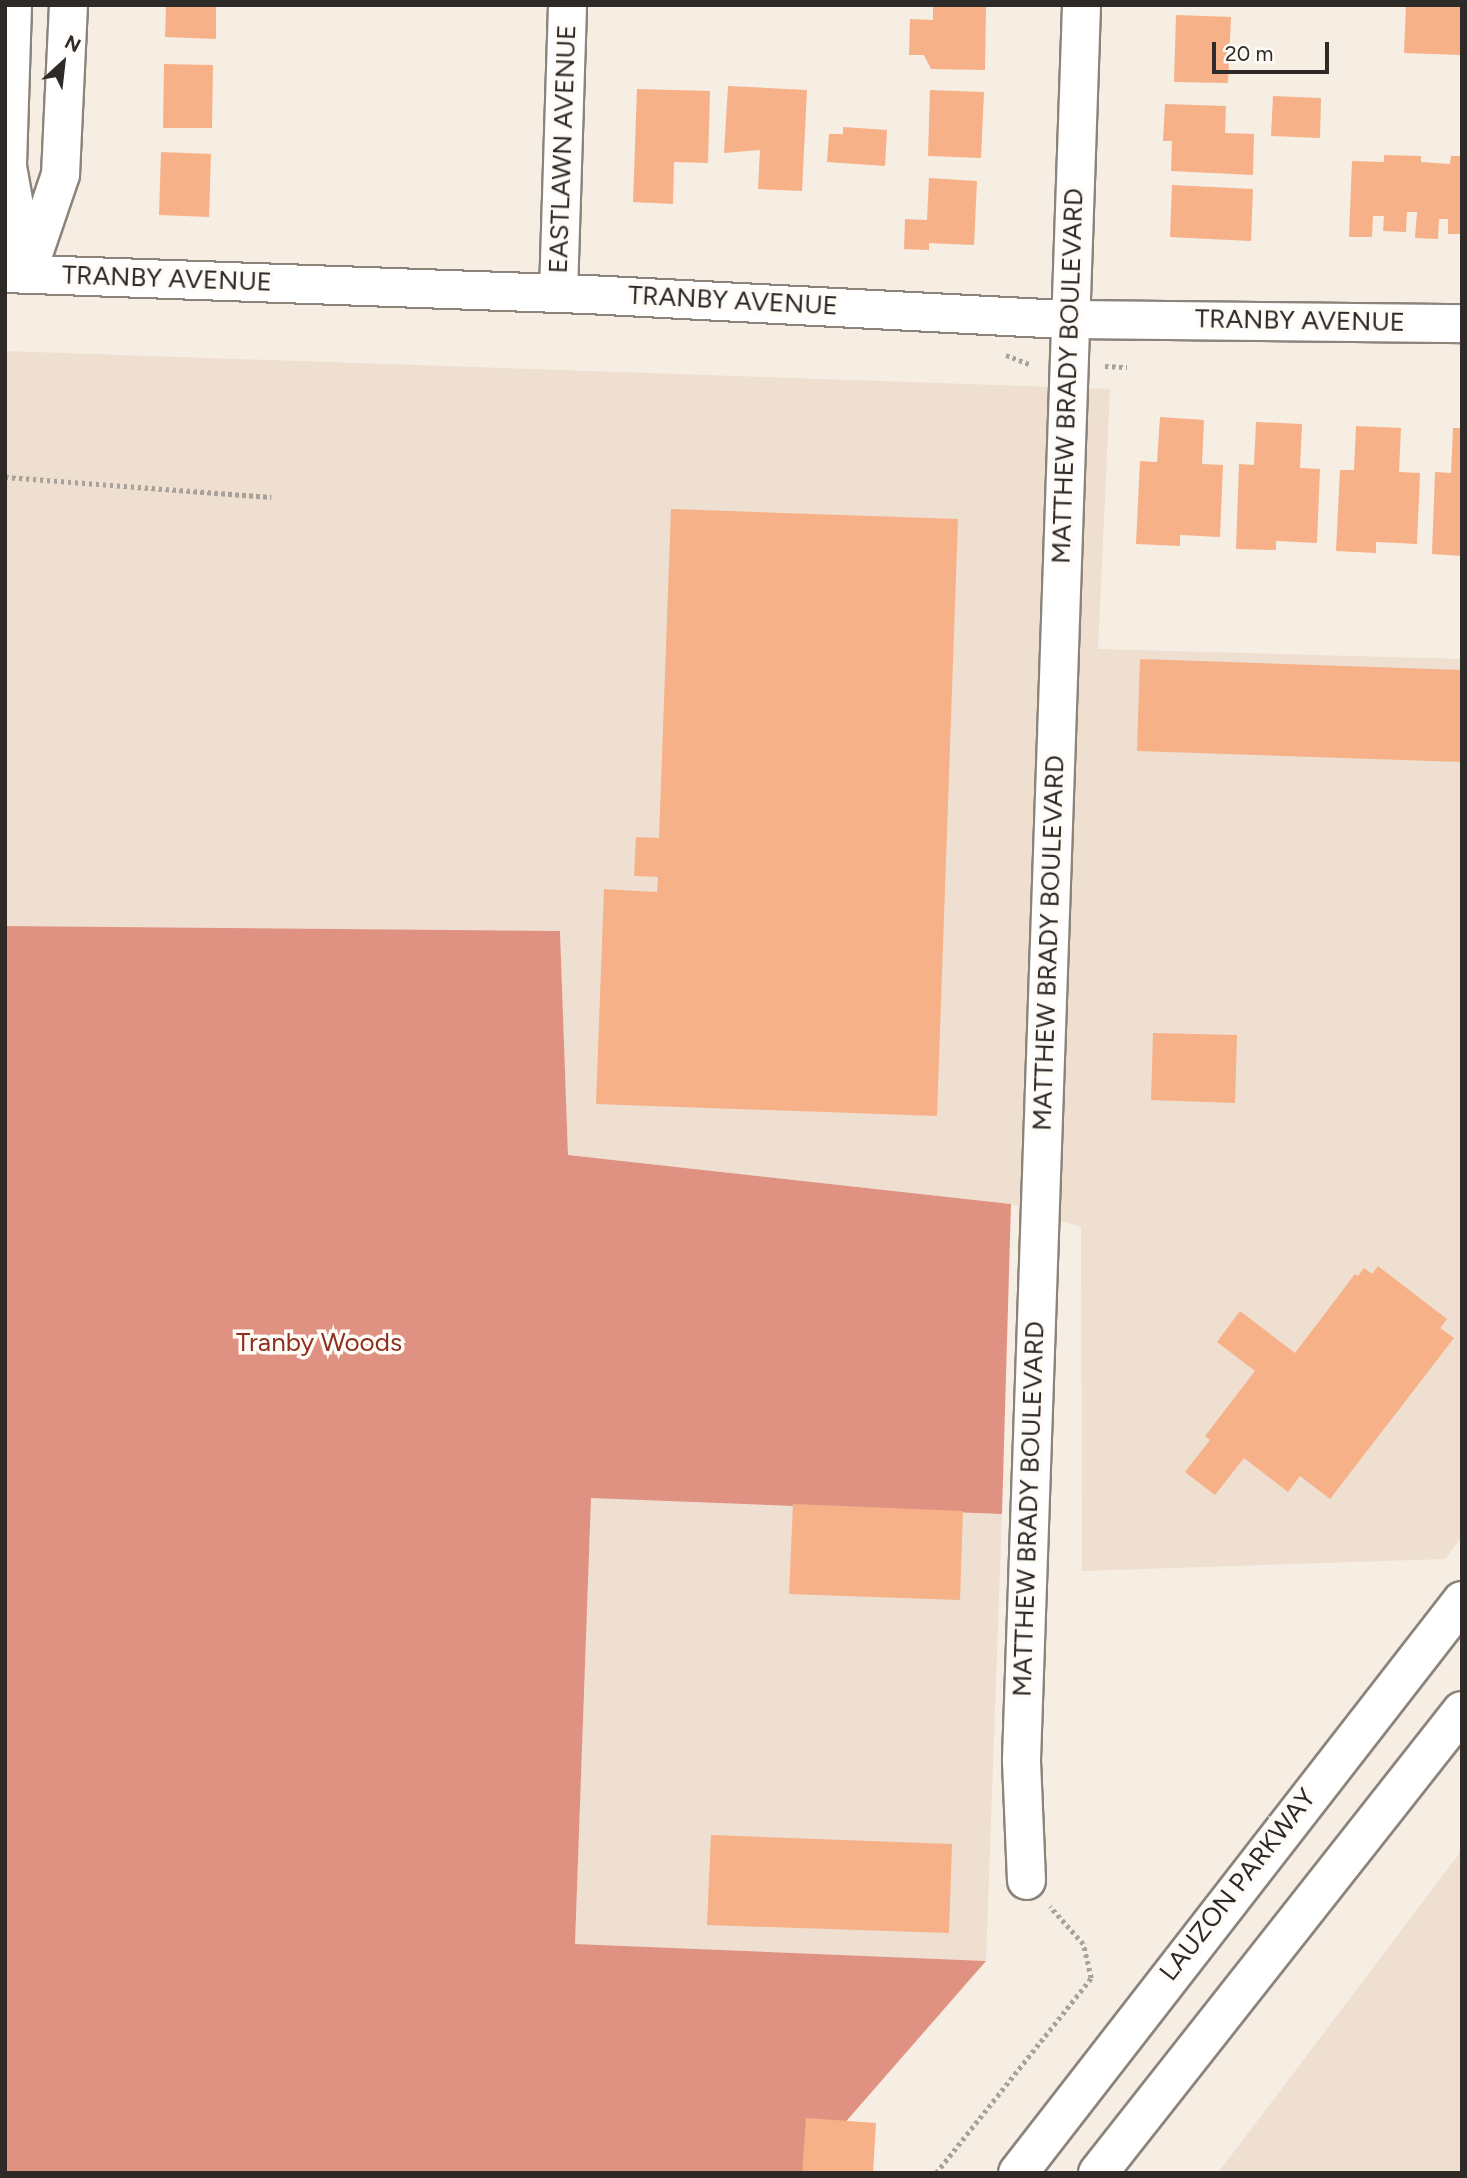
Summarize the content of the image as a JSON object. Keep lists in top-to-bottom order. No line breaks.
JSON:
{"streets":{"main road":["LAUZON PARKWAY"],"street":["EASTLAWN AVENUE","TRANBY AVENUE","MATTHEW BRADY BOULEVARD"]},"crossings":[["EASTLAWN AVENUE","TRANBY AVENUE"],["TRANBY AVENUE","MATTHEW BRADY BOULEVARD"]],"parks":["Tranby Woods"],"scale_bar":"20 m","north":"top right"}
